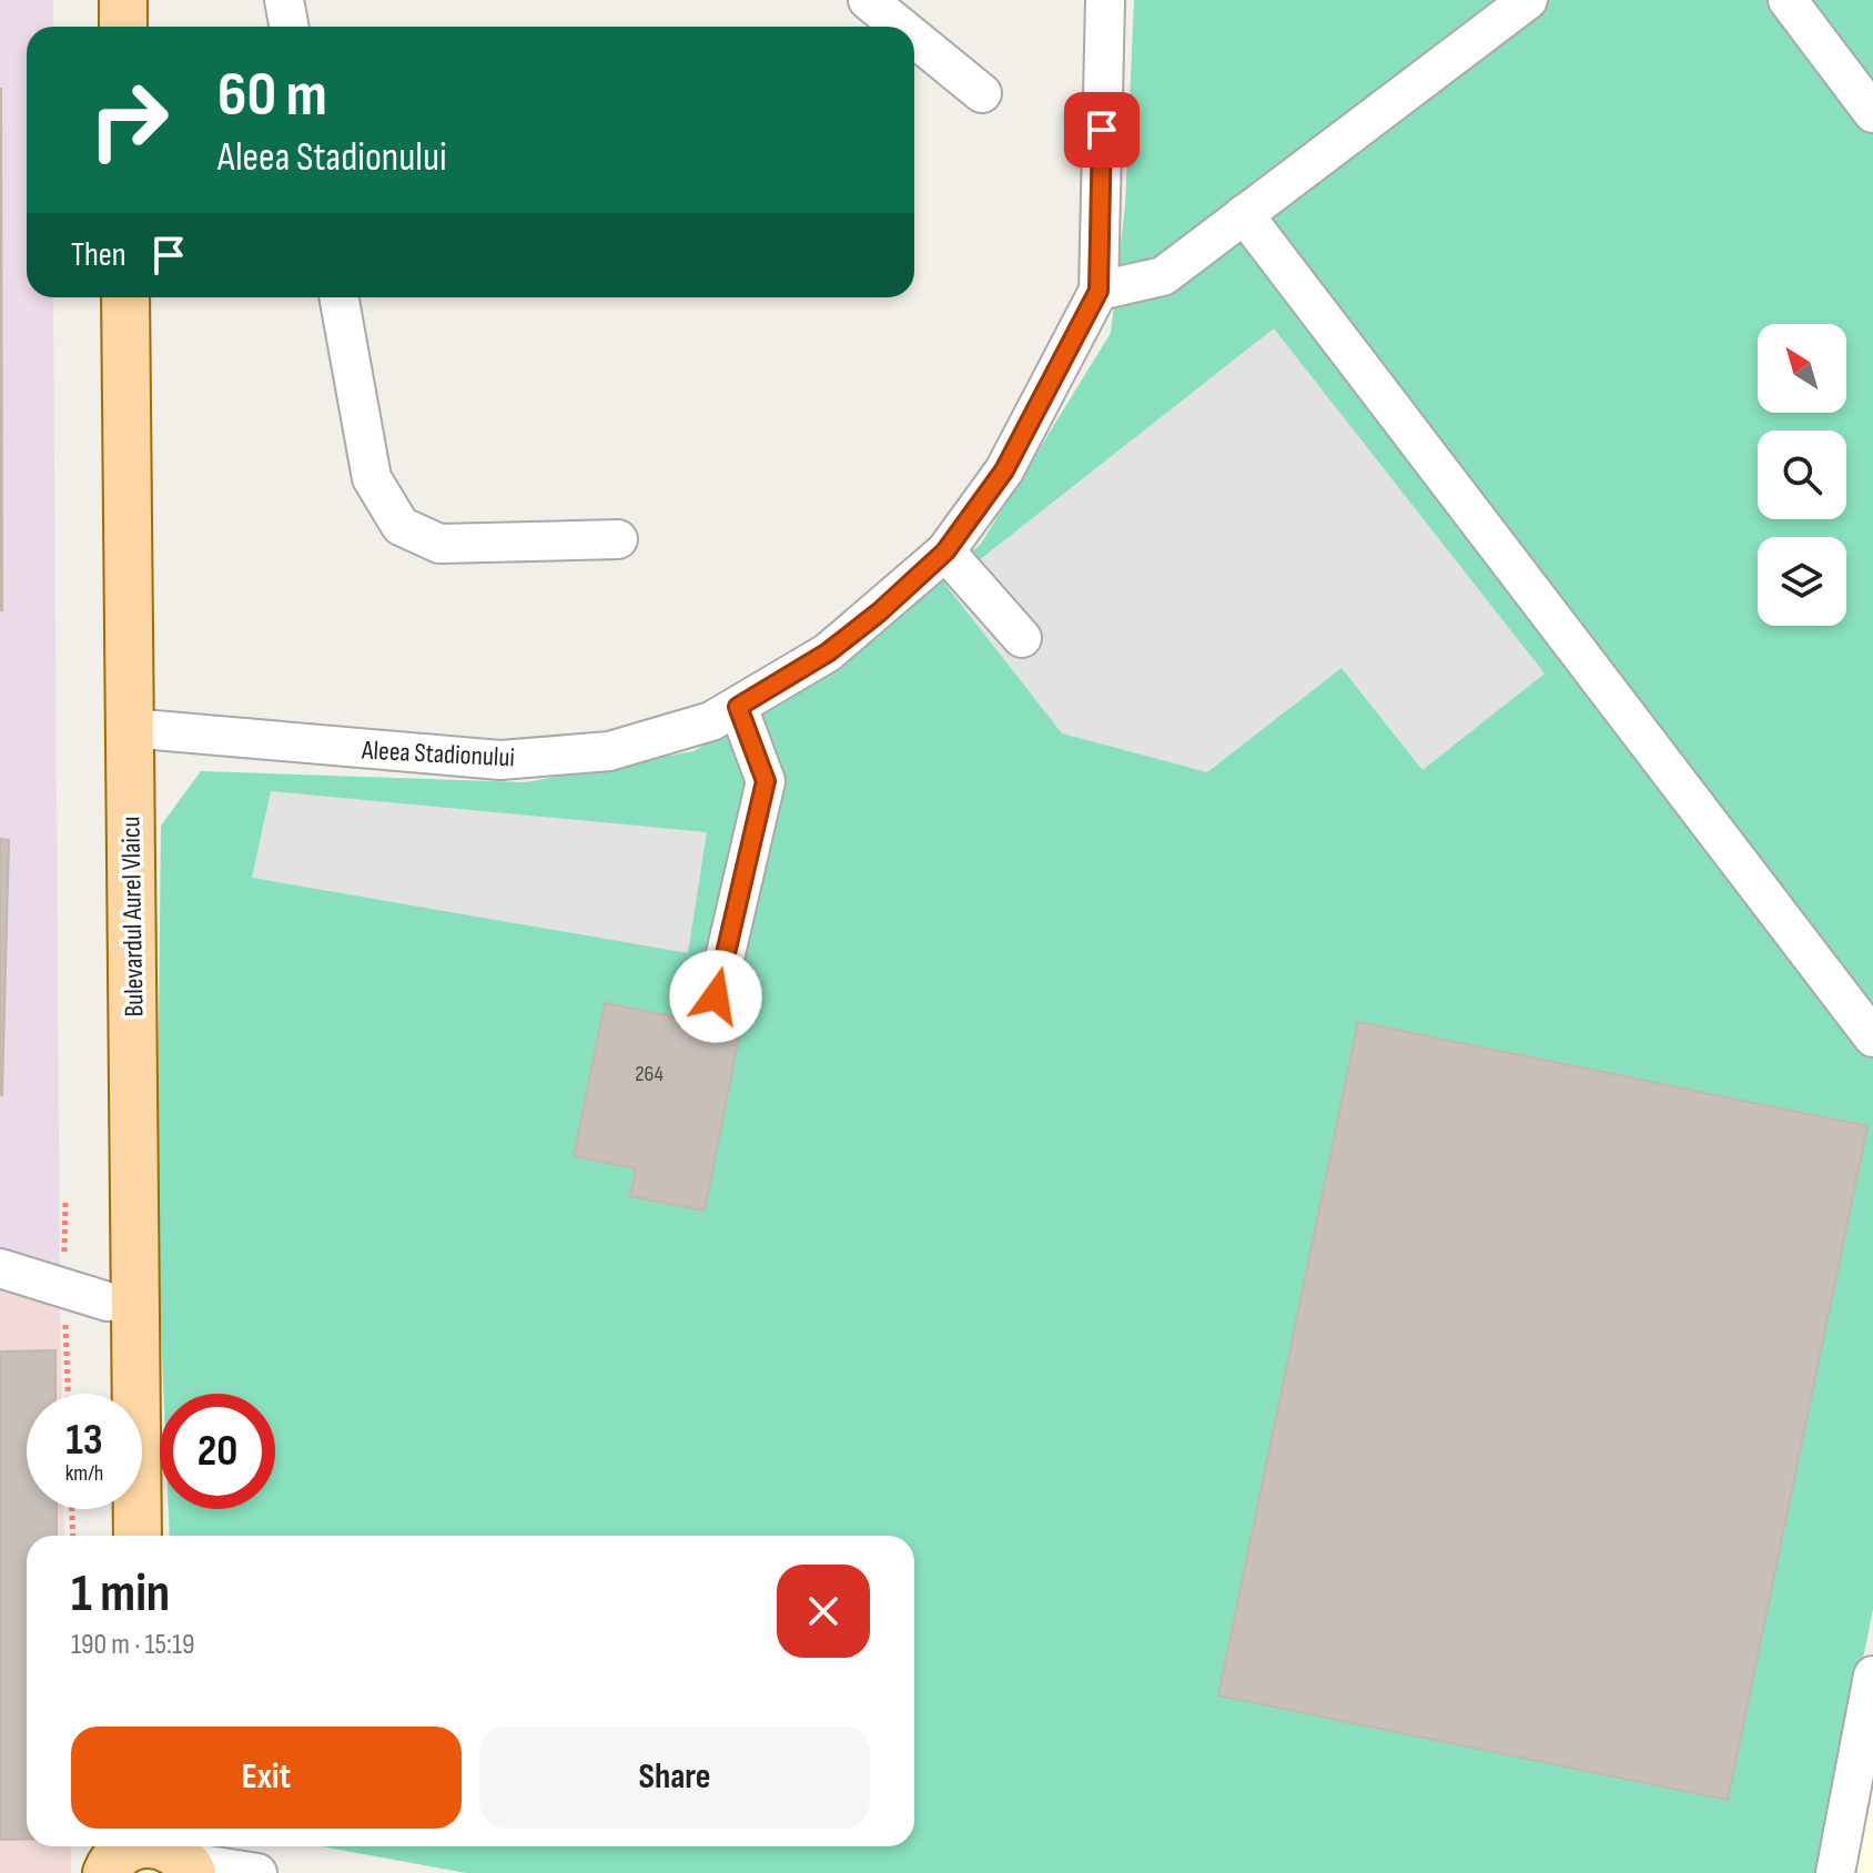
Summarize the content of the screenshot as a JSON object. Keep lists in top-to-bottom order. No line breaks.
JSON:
{"streets":{"main road":["Bulevardul Aurel Vlaicu"],"street":["Aleea Stadionului"]},"crossings":[["Aleea Stadionului","Bulevardul Aurel Vlaicu"]],"house_numbers":["264"],"north":"top left","page":{"turn":["60 m","Aleea Stadionului"],"then":"Then","speed":"13 km/h","limit":"20","heading":["1 min","190 m · 15:19"],"buttons":["Exit","Share"]}}
